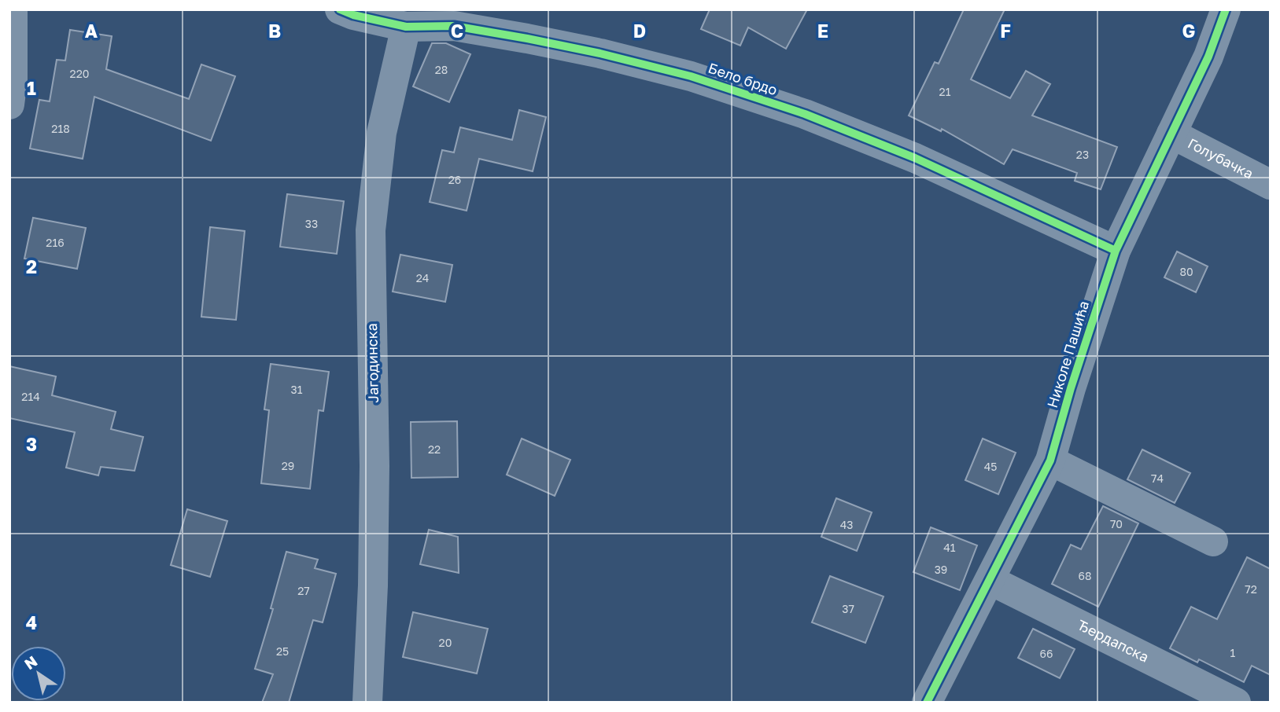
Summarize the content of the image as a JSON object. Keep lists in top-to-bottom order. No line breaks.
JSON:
{"streets":{"street":["Бело брдо","Голубачка","Николе Пашића","Јагодинска","Ђердапска"]},"crossings":[["Бело брдо","Николе Пашића"],["Бело брдо","Јагодинска"],["Голубачка","Николе Пашића"],["Николе Пашића","Ђердапска"]],"house_numbers":["28","220","21","218","23","26","33","216","80","24","31","214","22","29","45","74","70","43","41","39","68","72","27","37","20","25","1","66"],"north":"top left","grid":{"columns":["A","B","C","D","E","F","G"],"rows":["1","2","3","4"]}}
